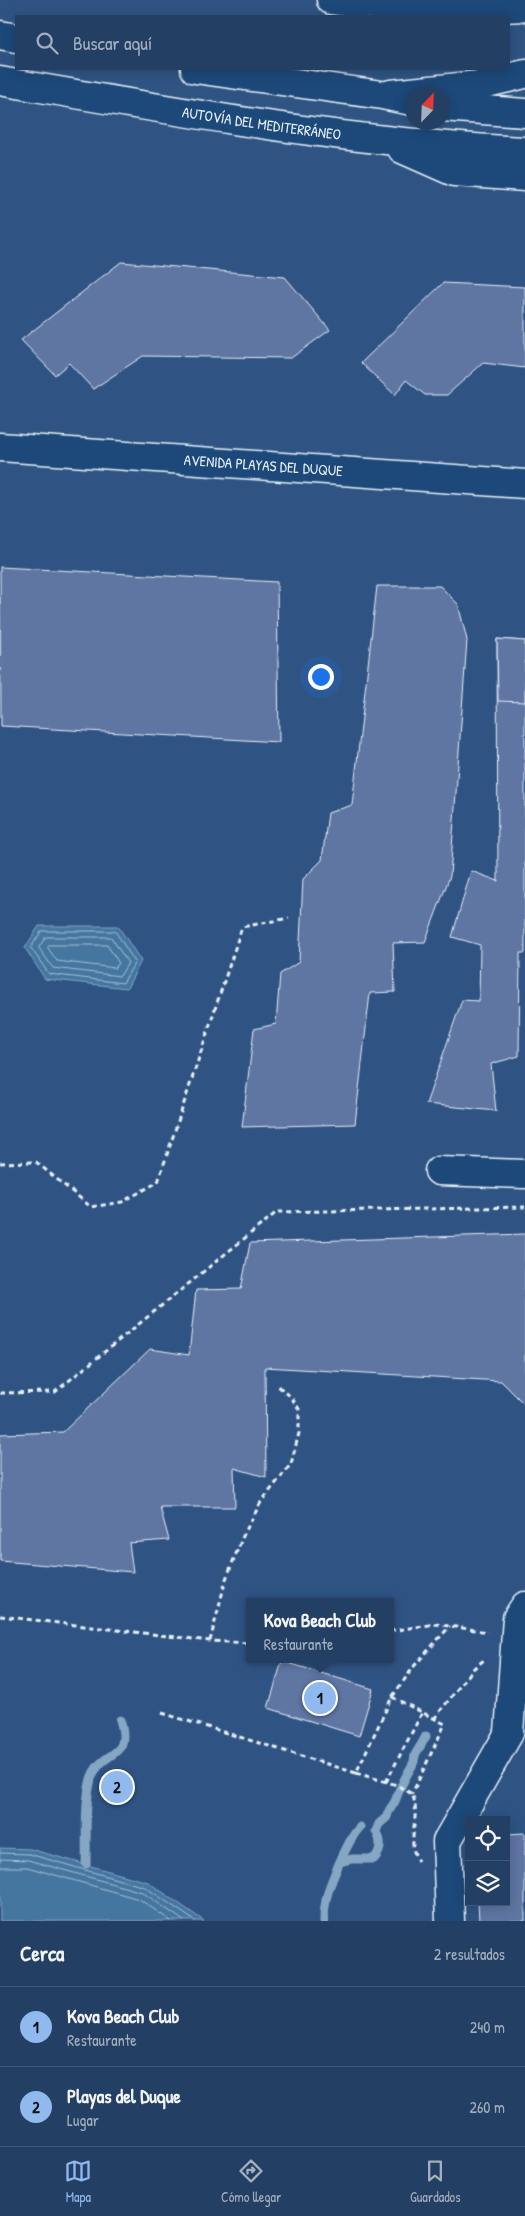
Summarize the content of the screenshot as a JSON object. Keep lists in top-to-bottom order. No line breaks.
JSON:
{"streets":{"main road":["AUTOVÍA DEL MEDITERRÁNEO","AVENIDA PLAYAS DEL DUQUE"]},"north":"top right","page":{"search":"Buscar aquí","popup":["Kova Beach Club","Restaurante"],"pins":["1","2"],"heading":["Cerca","2 resultados"],"list":[{"mark":"1","name":"Kova Beach Club","note":"Restaurante","value":"240 m"},{"mark":"2","name":"Playas del Duque","note":"Lugar","value":"260 m"}],"nav":["Mapa","Cómo llegar","Guardados"]}}
